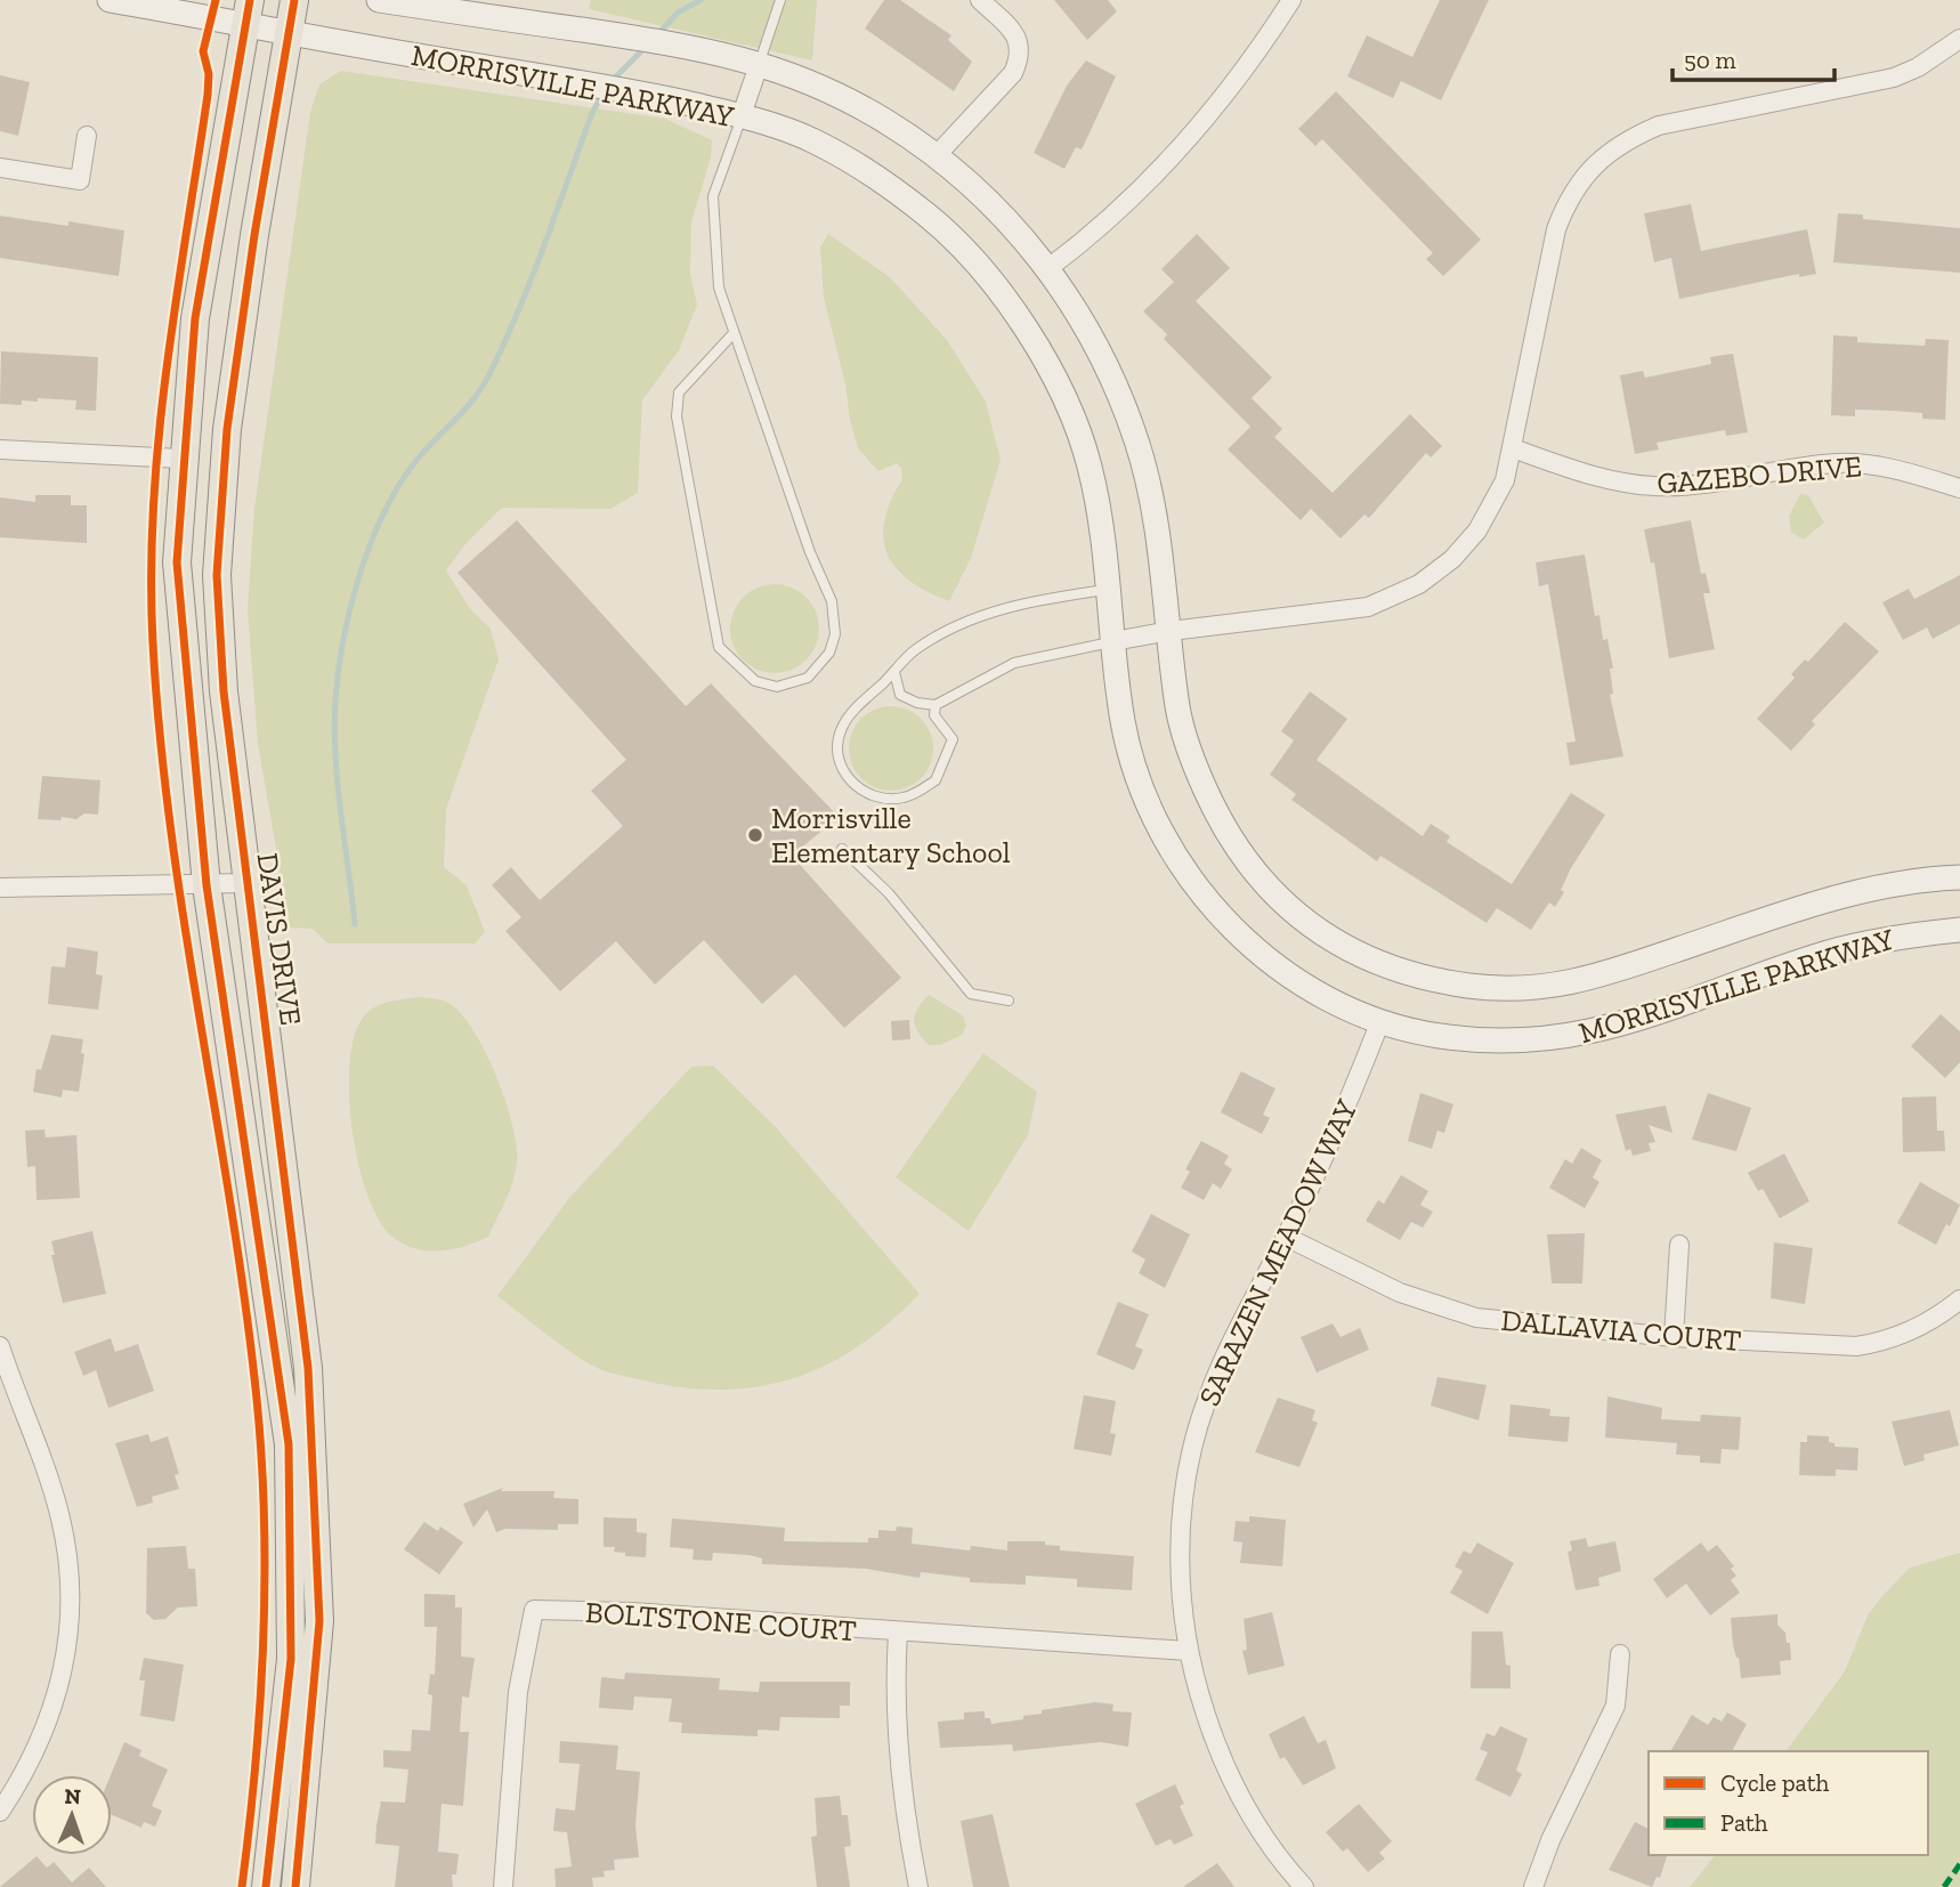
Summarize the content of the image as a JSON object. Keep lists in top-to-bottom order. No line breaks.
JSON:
{"streets":{"main road":["MORRISVILLE PARKWAY","DAVIS DRIVE"],"street":["GAZEBO DRIVE","SARAZEN MEADOW WAY","DALLAVIA COURT","BOLTSTONE COURT"]},"crossings":[["MORRISVILLE PARKWAY","DAVIS DRIVE"],["MORRISVILLE PARKWAY","SARAZEN MEADOW WAY"],["SARAZEN MEADOW WAY","DALLAVIA COURT"],["SARAZEN MEADOW WAY","BOLTSTONE COURT"]],"places":["Morrisville Elementary School"],"legend":["Cycle path","Path"],"scale_bar":"50 m","north":"top"}
